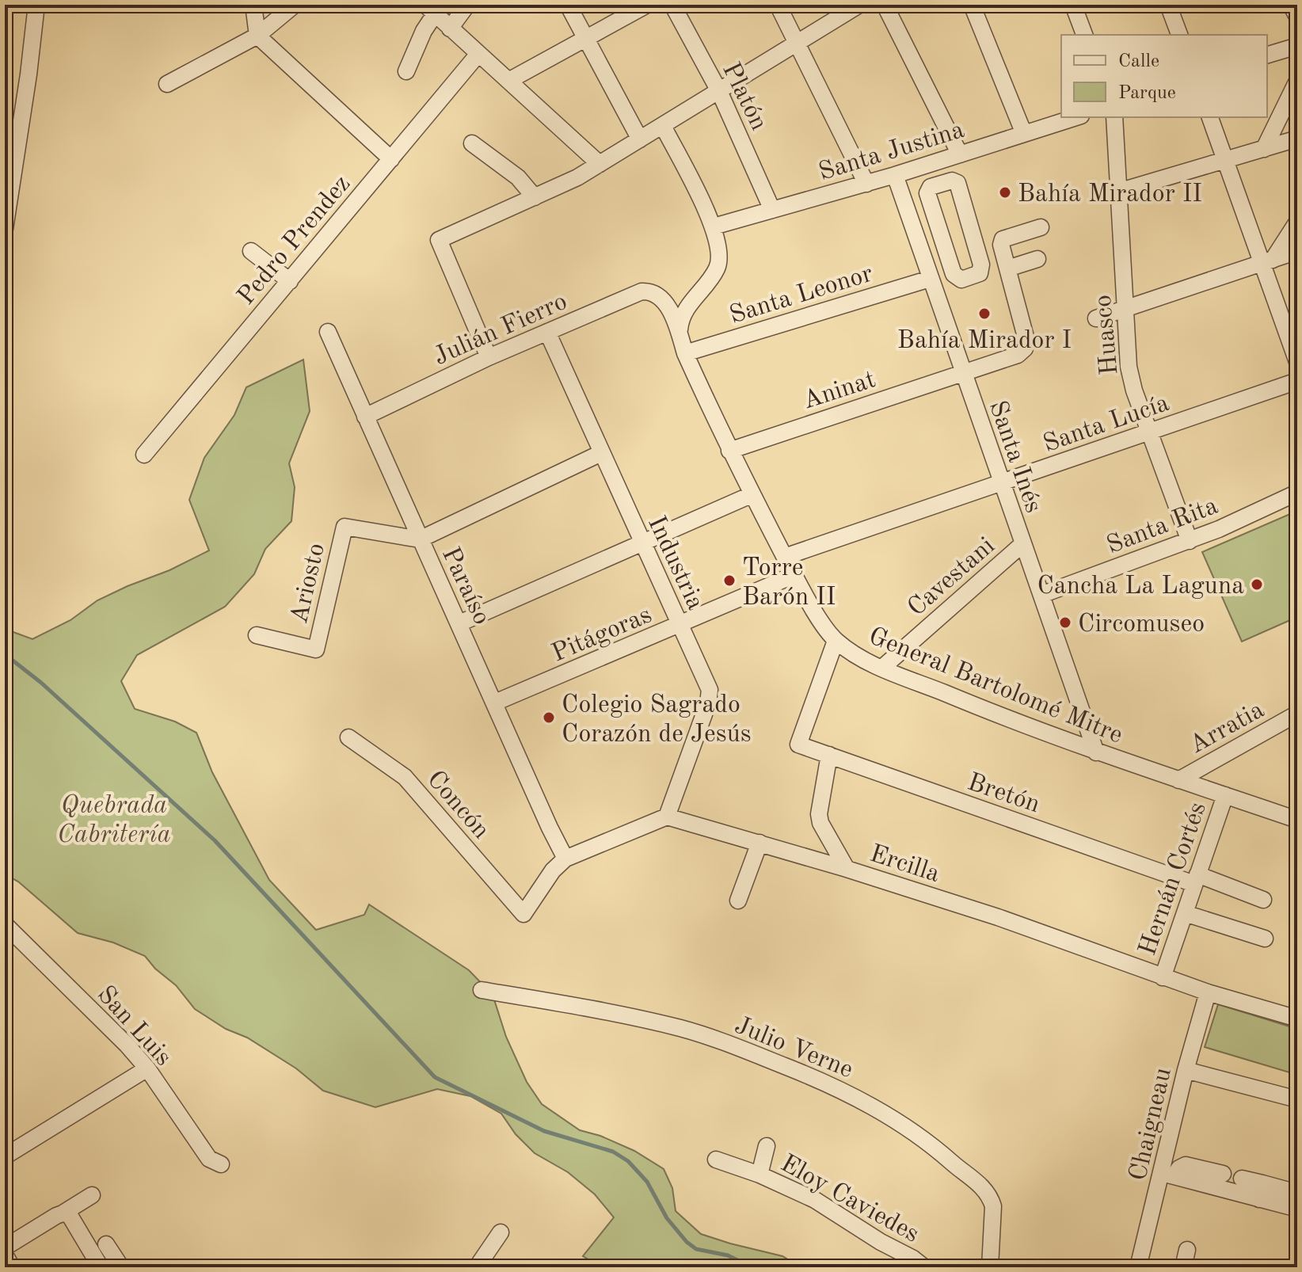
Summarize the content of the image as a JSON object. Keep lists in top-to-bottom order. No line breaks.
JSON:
{"streets":{"street":["Platón","Santa Justina","Pedro Prendez","Santa Leonor","Julián Fierro","Huasco","Aninat","Santa Lucía","Santa Inés","Santa Rita","Industria","Cavestani","Ariosto","Paraíso","Pitágoras","General Bartolomé Mitre","Arratia","Bretón","Concón","Ercilla","Hernán Cortés","San Luis","Julio Verne","Chaigneau","Eloy Caviedes"]},"crossings":[["Platón","Santa Justina"],["Santa Justina","Santa Inés"],["Santa Leonor","Santa Inés"],["Santa Leonor","General Bartolomé Mitre"],["Julián Fierro","Industria"],["Julián Fierro","Paraíso"],["Julián Fierro","General Bartolomé Mitre"],["Huasco","Santa Lucía"],["Huasco","Santa Rita"],["Aninat","Santa Inés"],["Aninat","General Bartolomé Mitre"],["Santa Lucía","Santa Inés"],["Santa Lucía","General Bartolomé Mitre"],["Santa Inés","Santa Rita"],["Santa Inés","Cavestani"],["Santa Inés","General Bartolomé Mitre"],["Industria","Pitágoras"],["Industria","Ercilla"],["Cavestani","General Bartolomé Mitre"],["Ariosto","Paraíso"],["Paraíso","Pitágoras"],["Paraíso","Concón"],["Pitágoras","General Bartolomé Mitre"],["General Bartolomé Mitre","Arratia"],["General Bartolomé Mitre","Bretón"],["General Bartolomé Mitre","Hernán Cortés"],["Bretón","Hernán Cortés"],["Ercilla","Hernán Cortés"],["Ercilla","Chaigneau"]],"parks":["Quebrada Cabritería"],"places":["Bahía Mirador II","Bahía Mirador I","Torre Barón II","Cancha La Laguna","Circomuseo","Colegio Sagrado Corazón de Jesús"],"legend":["Calle","Parque"]}
